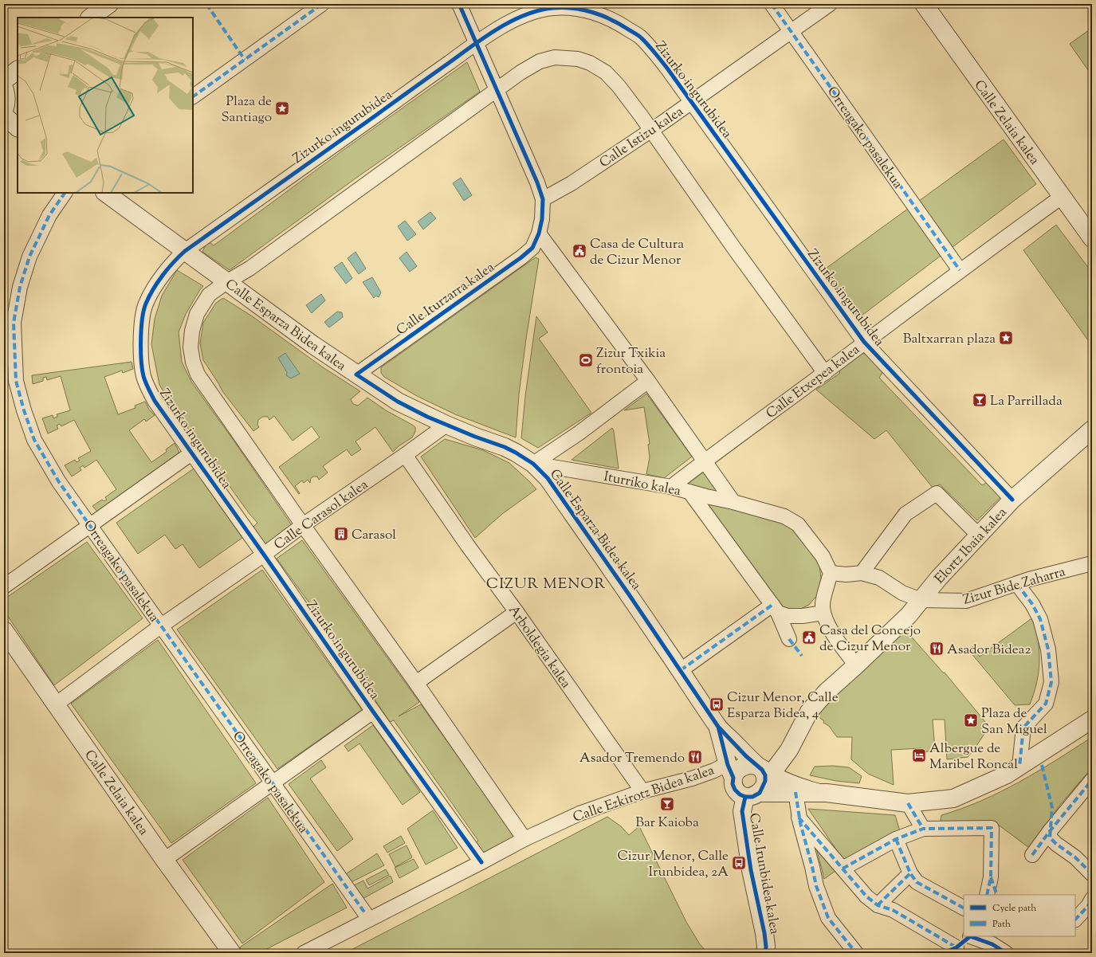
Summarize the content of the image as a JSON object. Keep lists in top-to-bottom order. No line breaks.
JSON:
{"streets":{"street":["Zizurko ingurubidea","Calle Zelaia kalea","Calle Istizu kalea","Orreagako pasalekua","Calle Iturzarra kalea","Calle Esparza Bidea kalea","Calle Etxepea kalea","Iturriko kalea","Calle Carasol kalea","Elortz Ibaia kalea","Zizur Bide Zaharra","Arboldegia kalea","Calle Ezkirotz Bidea kalea","Calle Irunbidea kalea"]},"crossings":[["Zizurko ingurubidea","Calle Istizu kalea"],["Zizurko ingurubidea","Calle Esparza Bidea kalea"],["Zizurko ingurubidea","Calle Etxepea kalea"],["Zizurko ingurubidea","Calle Carasol kalea"],["Zizurko ingurubidea","Elortz Ibaia kalea"],["Zizurko ingurubidea","Calle Ezkirotz Bidea kalea"],["Calle Zelaia kalea","Calle Etxepea kalea"],["Calle Zelaia kalea","Calle Carasol kalea"],["Calle Istizu kalea","Orreagako pasalekua"],["Calle Istizu kalea","Calle Iturzarra kalea"],["Orreagako pasalekua","Calle Etxepea kalea"],["Orreagako pasalekua","Calle Carasol kalea"],["Calle Iturzarra kalea","Calle Esparza Bidea kalea"],["Calle Esparza Bidea kalea","Iturriko kalea"],["Calle Esparza Bidea kalea","Calle Carasol kalea"],["Calle Esparza Bidea kalea","Calle Ezkirotz Bidea kalea"],["Calle Esparza Bidea kalea","Calle Irunbidea kalea"],["Calle Etxepea kalea","Iturriko kalea"],["Calle Carasol kalea","Arboldegia kalea"],["Elortz Ibaia kalea","Zizur Bide Zaharra"],["Arboldegia kalea","Calle Ezkirotz Bidea kalea"]],"districts":["CIZUR MENOR"],"places":{"place":["Plaza de Santiago","Baltxarran plaza","Plaza de San Miguel"],"public building":["Casa de Cultura de Cizur Menor","Casa del Concejo de Cizur Menor"],"sports":["Zizur Txikia frontoia"],"bar":["La Parrillada","Bar Kaioba"],"building":["Carasol"],"restaurant":["Asador Bidea2","Asador Tremendo"],"bus stop":["Cizur Menor, Calle Esparza Bidea, 4","Cizur Menor, Calle Irunbidea, 2A"],"hotel":["Albergue de Maribel Roncal"]},"legend":["Cycle path","Path"]}
